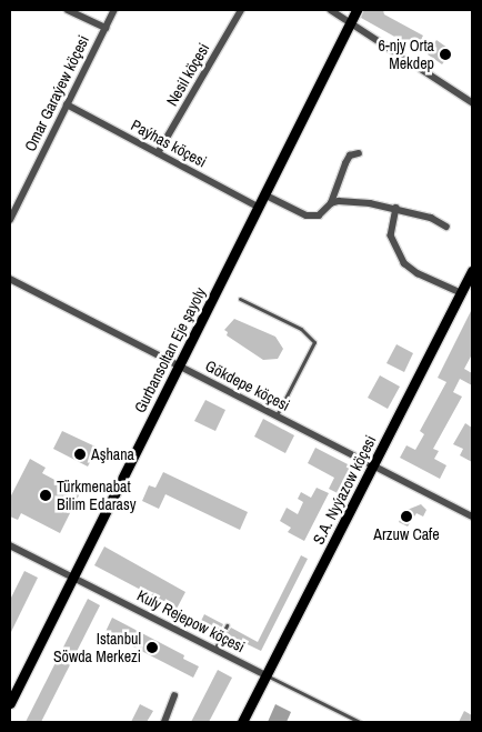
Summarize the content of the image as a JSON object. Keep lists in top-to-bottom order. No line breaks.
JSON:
{"streets":{"main road":["Gurbansoltan Eje şayoly","S.A. Nyýazow köçesi"],"street":["Nesil köçesi","Omar Garaýew köçesi","Paýhas köçesi","Gökdepe köçesi","Kuly Rejepow köçesi"]},"crossings":[["Nesil köçesi","Paýhas köçesi"],["Omar Garaýew köçesi","Paýhas köçesi"],["Paýhas köçesi","Gurbansoltan Eje şayoly"],["Gurbansoltan Eje şayoly","Gökdepe köçesi"],["Gurbansoltan Eje şayoly","Kuly Rejepow köçesi"],["Gökdepe köçesi","S.A. Nyýazow köçesi"],["S.A. Nyýazow köçesi","Kuly Rejepow köçesi"]],"places":["6-njy Orta Mekdep","Aşhana","Türkmenabat Bilim Edarasy","Arzuw Cafe","Istanbul Söwda Merkezi"]}
